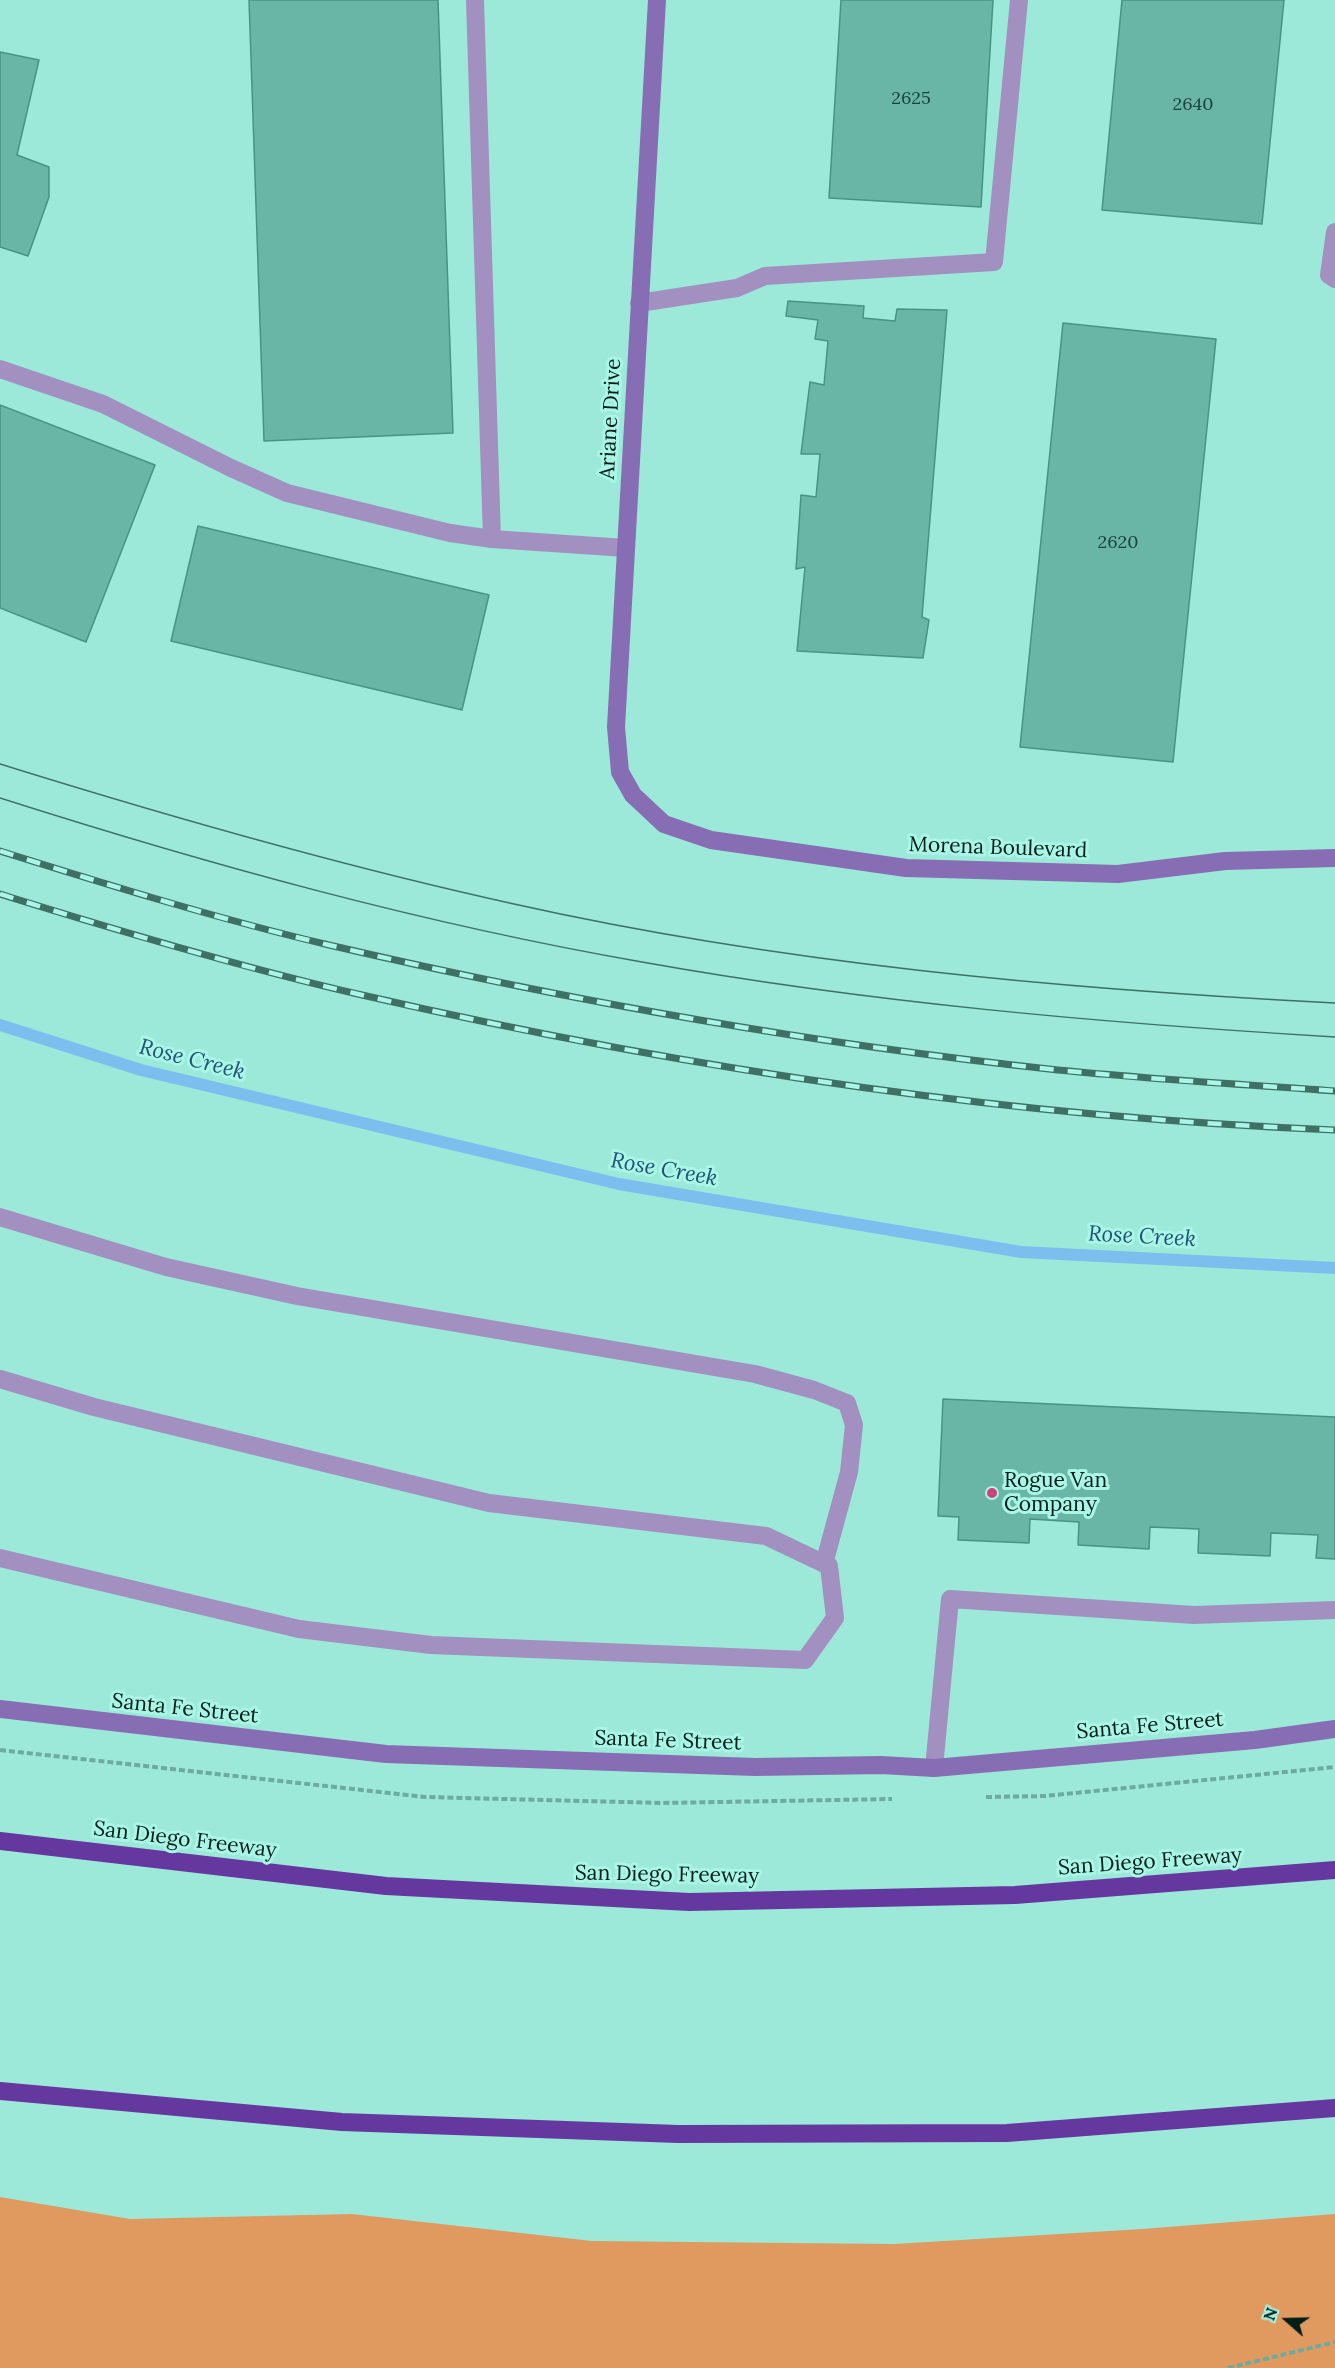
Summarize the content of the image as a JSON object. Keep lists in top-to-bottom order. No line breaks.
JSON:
{"streets":{"highway":["San Diego Freeway"],"street":["Ariane Drive","Morena Boulevard","Santa Fe Street"]},"crossings":[["Ariane Drive","Morena Boulevard"]],"water":["Rose Creek"],"places":["Rogue Van Company"],"house_numbers":["2625","2640","2620"],"north":"left"}
